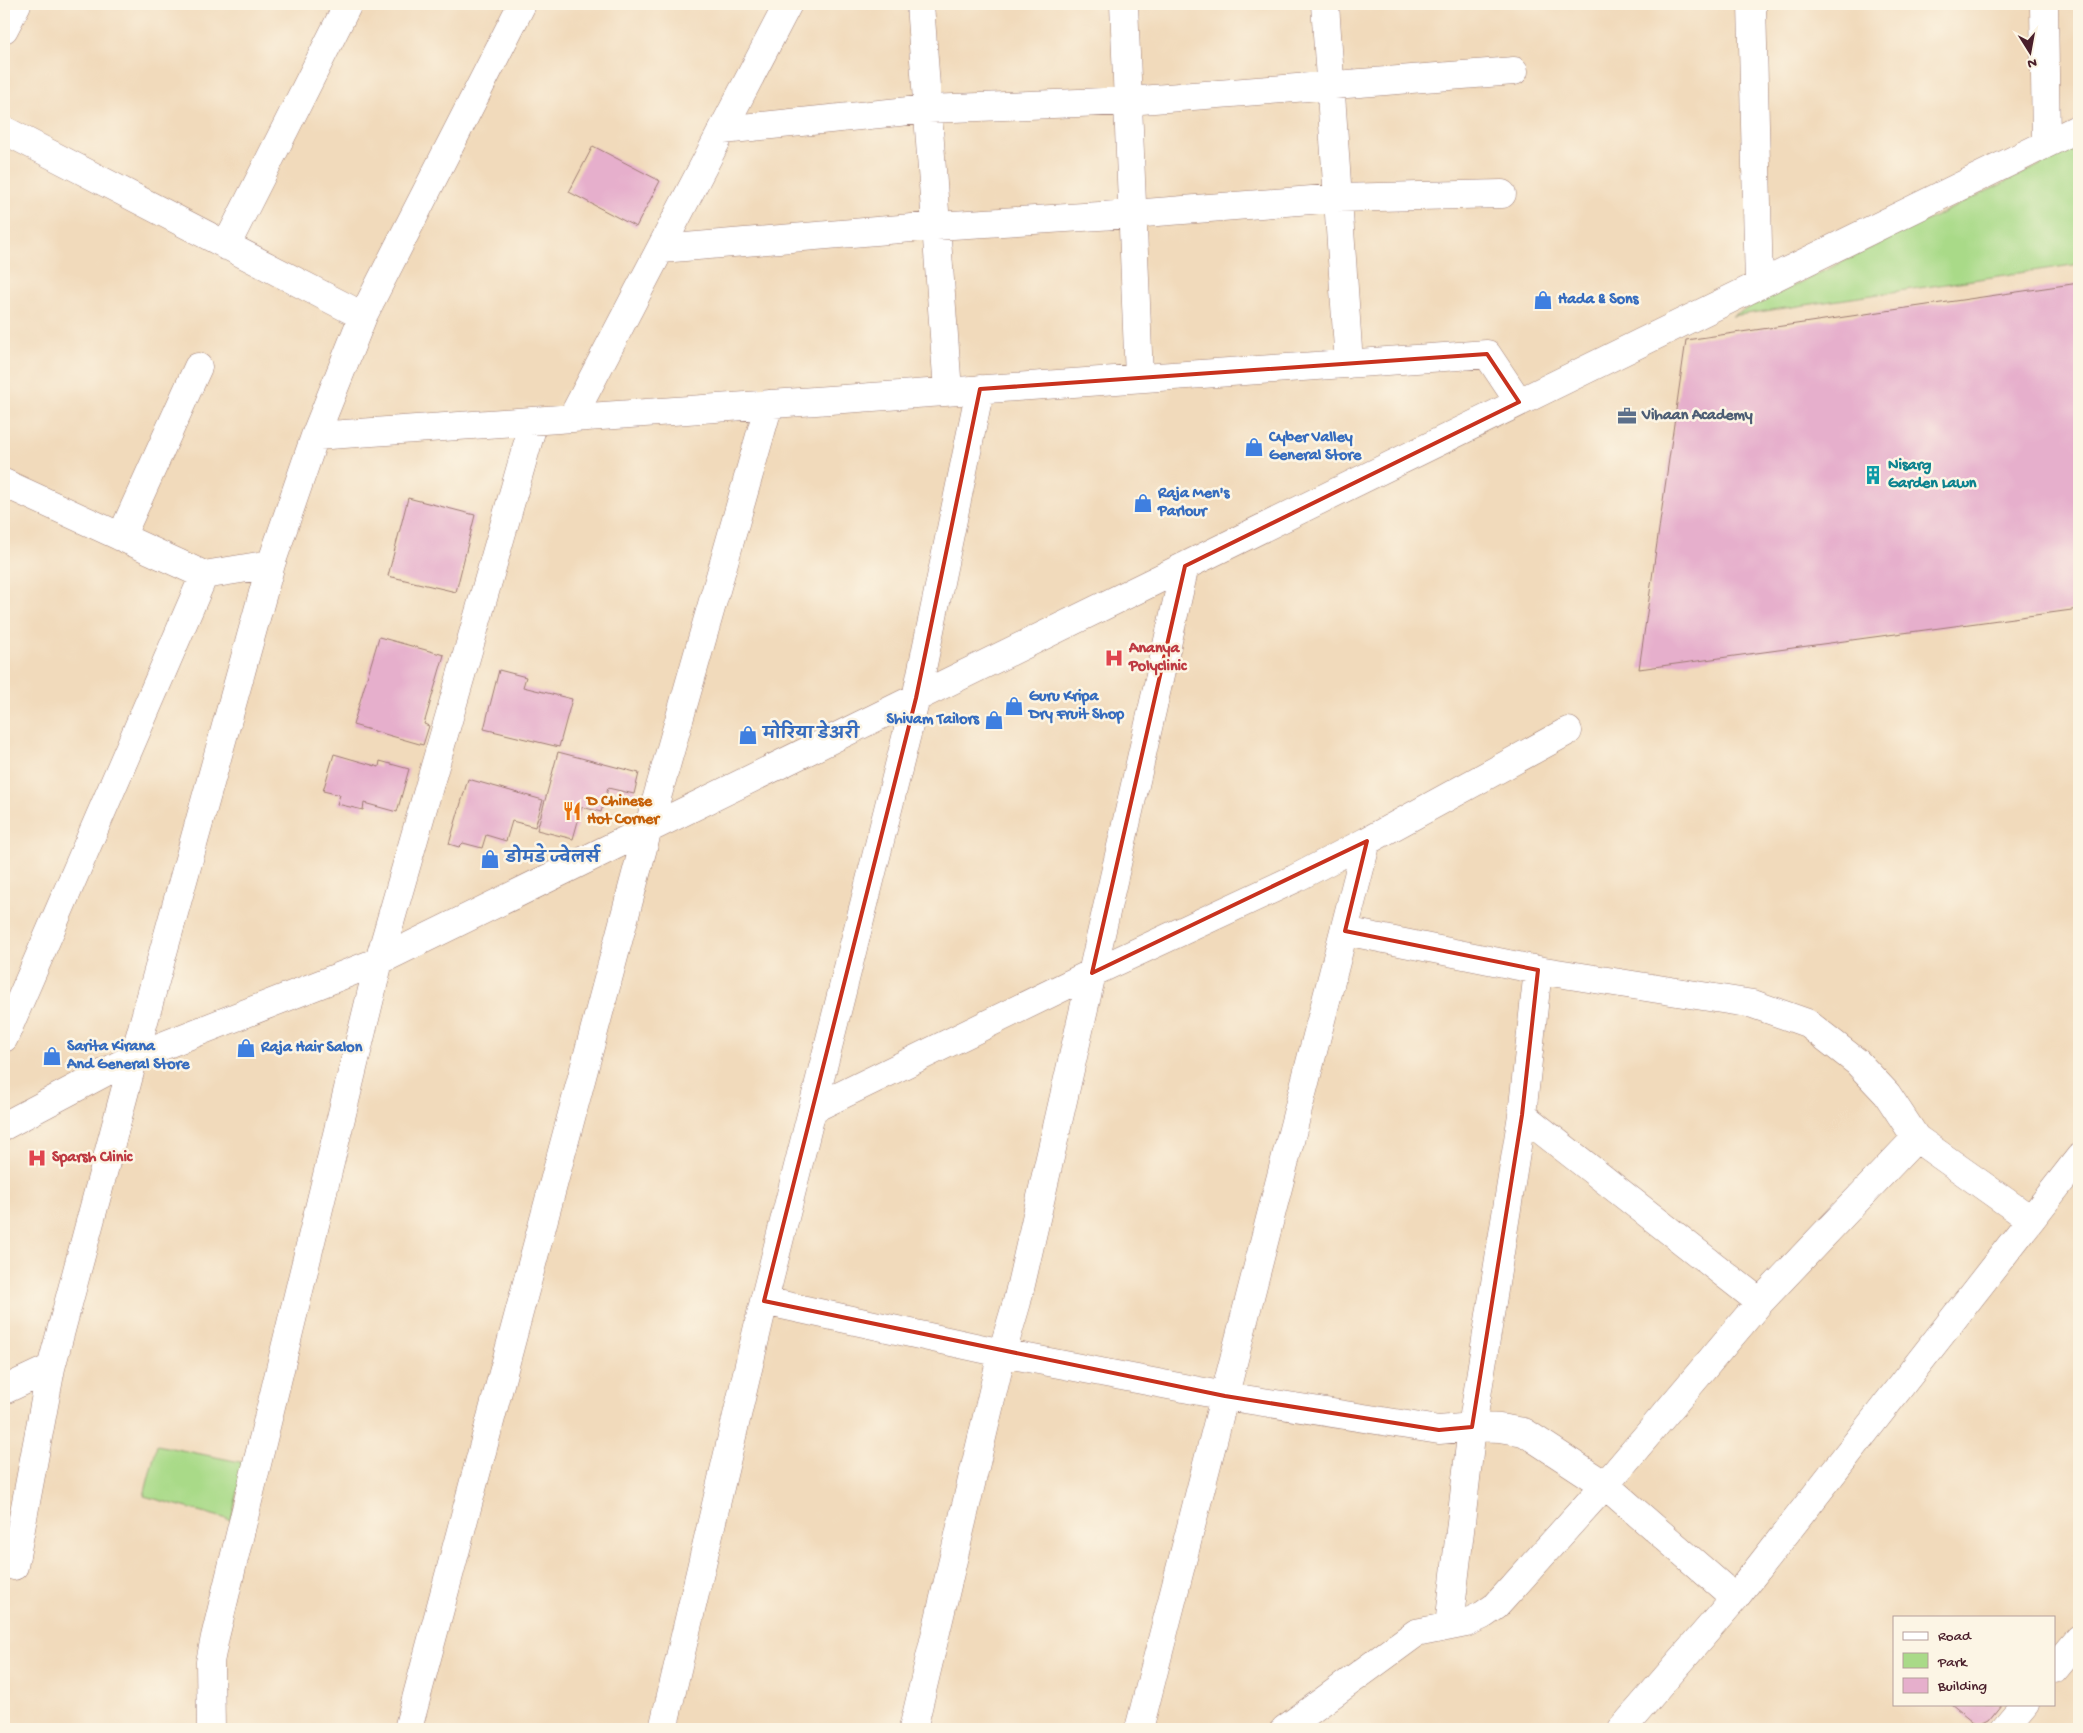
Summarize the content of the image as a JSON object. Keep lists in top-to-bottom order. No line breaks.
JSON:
{"places":{"shop":["Hada & Sons","Cyber Valley General Store","Raja Men's Parlour","Guru Kripa Dry Fruit Shop","Shivam Tailors","मोरिया डेअरी","डोमडे ज्वेलर्स","Raja Hair Salon","Sarita Kirana And General Store"],"office":["Vihaan Academy"],"building":["Nisarg Garden Lawn"],"hospital":["Ananya Polyclinic","Sparsh Clinic"],"restaurant":["D Chinese Hot Corner"]},"legend":["Road","Park","Building"],"north":"bottom"}
